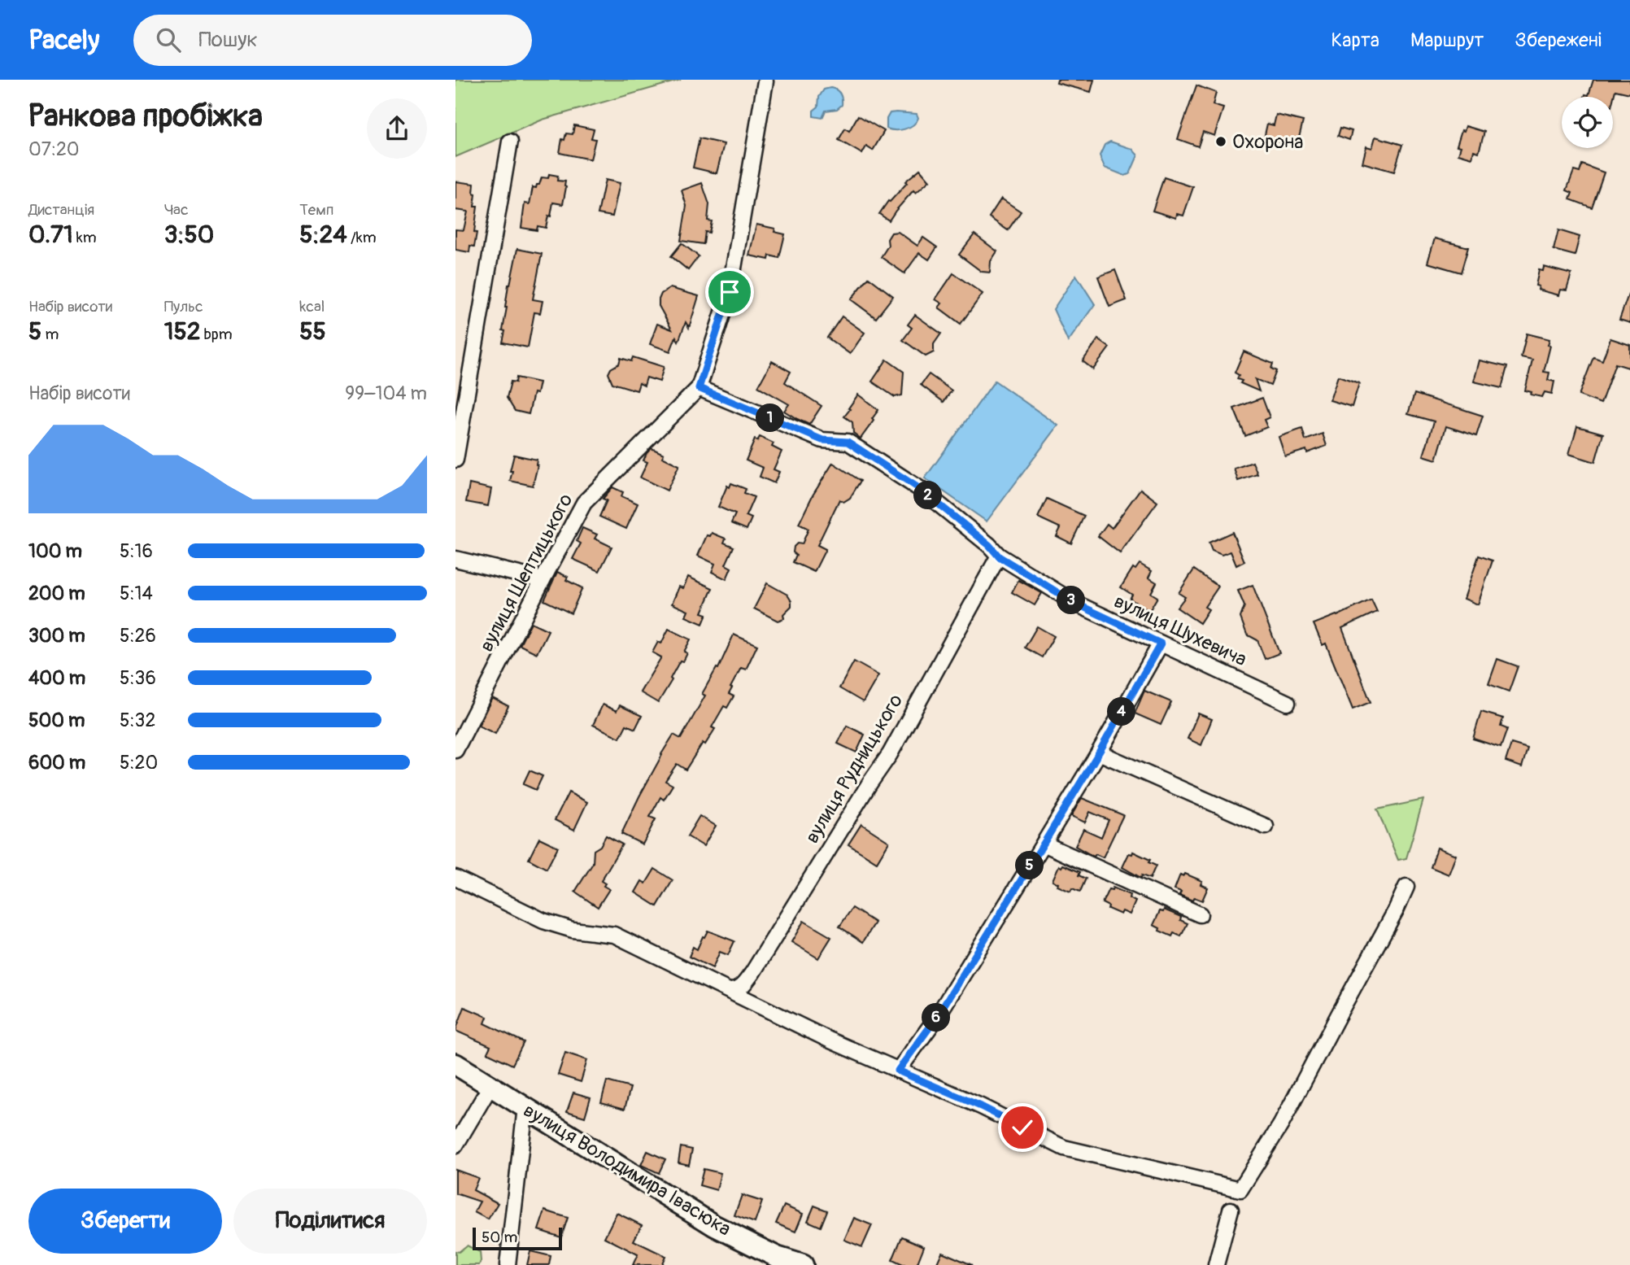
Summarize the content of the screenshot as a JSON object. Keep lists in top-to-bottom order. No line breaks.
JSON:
{"streets":{"street":["вулиця Шептицького","вулиця Шухевича","вулиця Рудницького","вулиця Володимира Івасюка"]},"crossings":[["вулиця Шептицького","вулиця Шухевича"],["вулиця Шухевича","вулиця Рудницького"]],"places":["Охорона"],"scale_bar":"50 m","page":{"header":"Pacely","search":"Пошук","nav":["Карта","Маршрут","Збережені"],"heading":["Ранкова пробіжка","07:20"],"stats":[["Дистанція","0.71 km"],["Час","3:50"],["Темп","5:24 /km"],["Набір висоти","5 m"],["Пульс","152 bpm"],["kcal","55"]],"chart":["Набір висоти","99–104 m"],"pins":["1","2","3","4","5","6"],"list":[{"name":"100 m","note":"5:16"},{"name":"200 m","note":"5:14"},{"name":"300 m","note":"5:26"},{"name":"400 m","note":"5:36"},{"name":"500 m","note":"5:32"},{"name":"600 m","note":"5:20"}],"buttons":["Зберегти","Поділитися"],"scale":"50 m"}}
